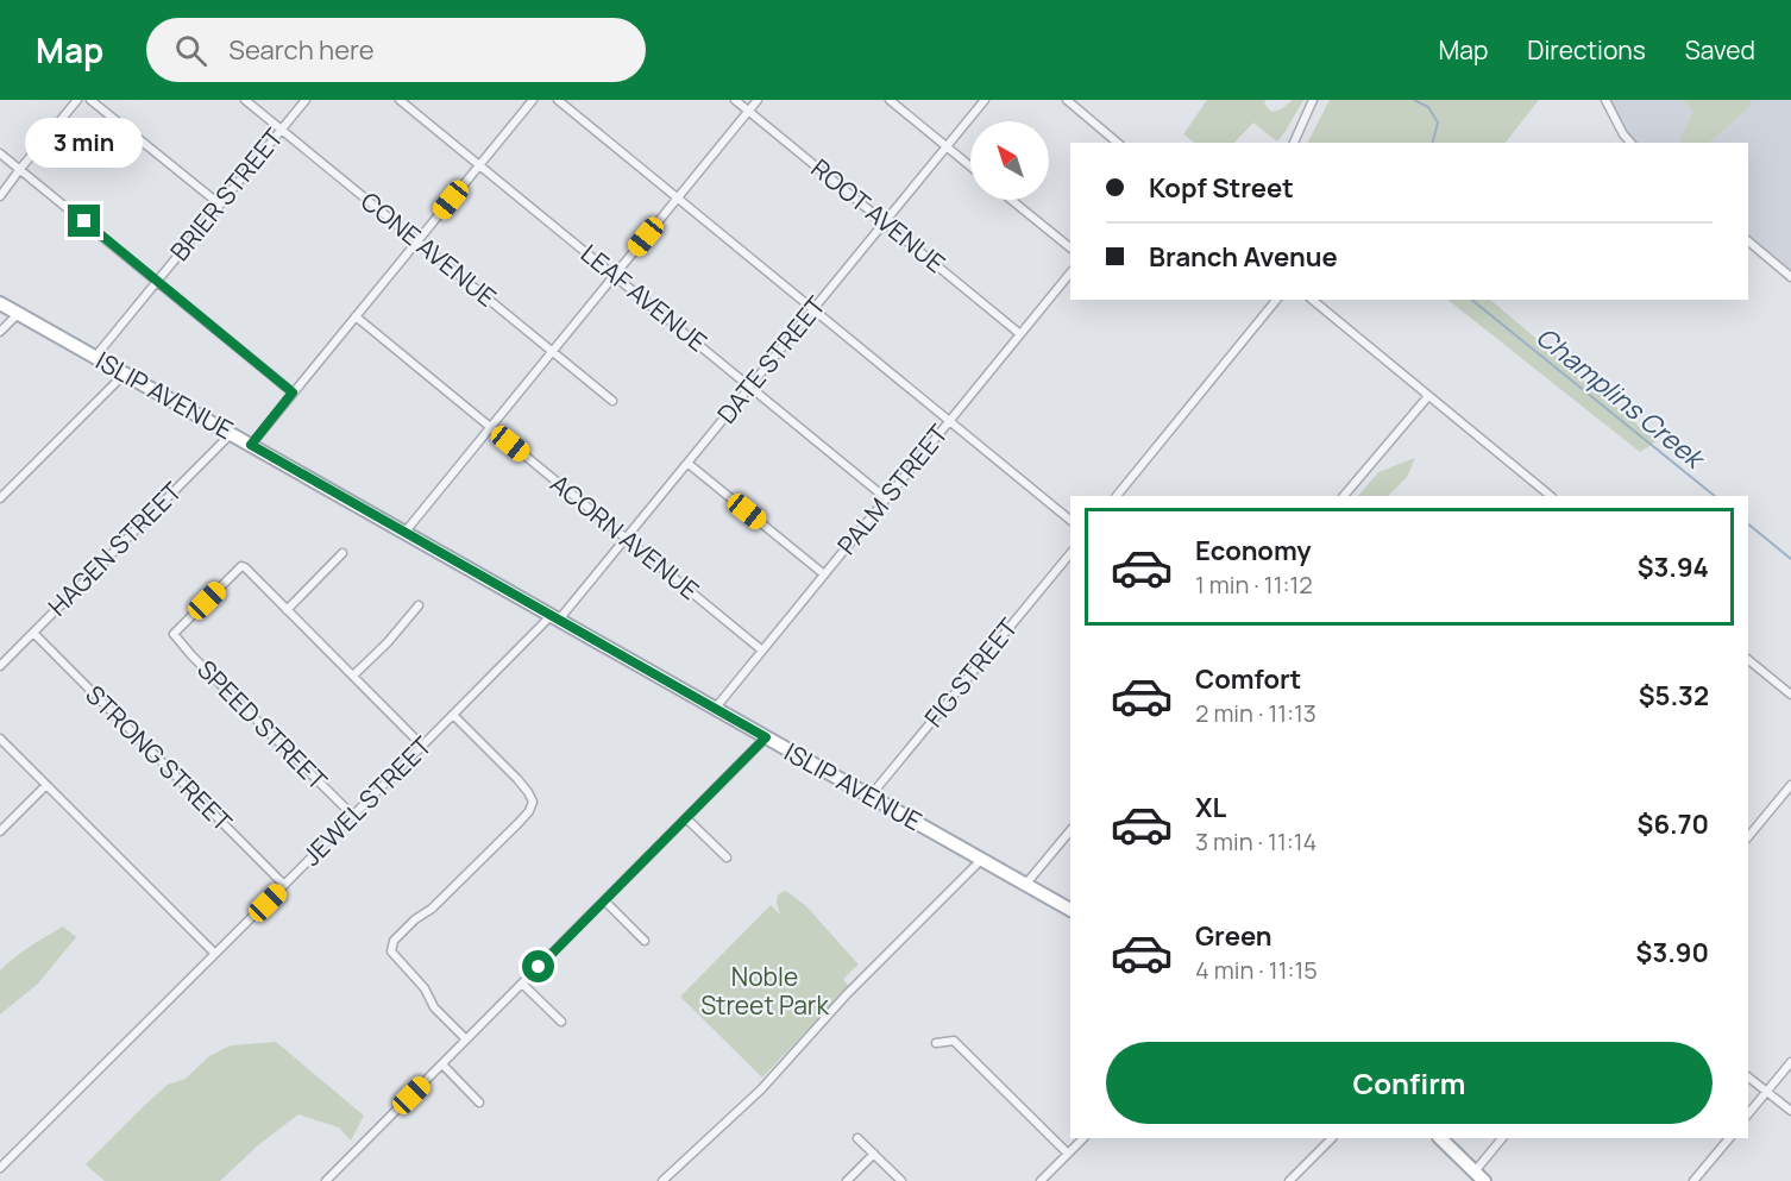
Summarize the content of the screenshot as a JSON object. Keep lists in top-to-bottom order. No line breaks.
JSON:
{"streets":{"main road":["ISLIP AVENUE"],"street":["BRIER STREET","ROOT AVENUE","CONE AVENUE","LEAF AVENUE","DATE STREET","PALM STREET","ACORN AVENUE","HAGEN STREET","FIG STREET","SPEED STREET","STRONG STREET","JEWEL STREET"]},"crossings":[["BRIER STREET","CONE AVENUE"],["BRIER STREET","ISLIP AVENUE"],["ROOT AVENUE","DATE STREET"],["ROOT AVENUE","PALM STREET"],["LEAF AVENUE","DATE STREET"],["LEAF AVENUE","PALM STREET"],["DATE STREET","ISLIP AVENUE"],["DATE STREET","ACORN AVENUE"],["DATE STREET","JEWEL STREET"],["ISLIP AVENUE","PALM STREET"],["ISLIP AVENUE","HAGEN STREET"],["ISLIP AVENUE","FIG STREET"],["ISLIP AVENUE","JEWEL STREET"],["PALM STREET","ACORN AVENUE"],["HAGEN STREET","STRONG STREET"],["SPEED STREET","JEWEL STREET"],["STRONG STREET","JEWEL STREET"]],"water":["Champlins Creek"],"parks":["Noble Street Park"],"north":"top left","page":{"header":"Map","search":"Search here","nav":["Map","Directions","Saved"],"bubble":"3 min","banner":["Kopf Street","Branch Avenue"],"list":[{"name":"Economy","note":"1 min · 11:12","value":"$3.94"},{"name":"Comfort","note":"2 min · 11:13","value":"$5.32"},{"name":"XL","note":"3 min · 11:14","value":"$6.70"},{"name":"Green","note":"4 min · 11:15","value":"$3.90"}],"buttons":"Confirm"}}
